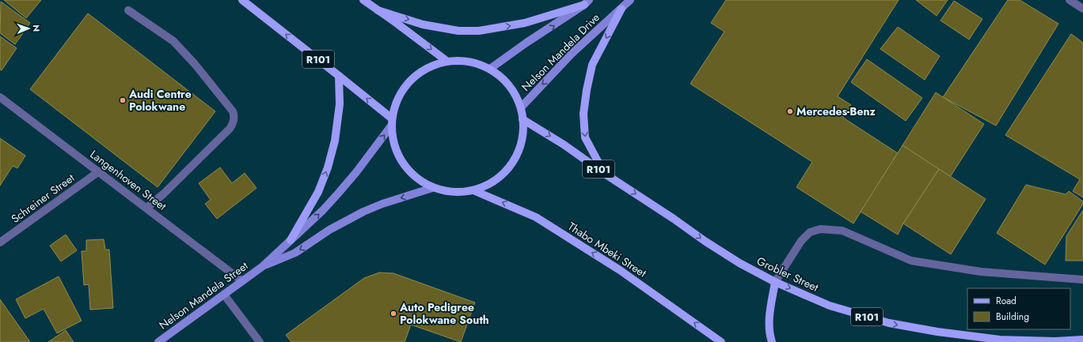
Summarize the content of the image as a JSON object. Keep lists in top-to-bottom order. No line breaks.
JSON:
{"streets":{"main road":["R101","Thabo Mbeki Street","Grobler Street"],"street":["Nelson Mandela Drive","Langenhoven Street","Schreiner Street","Nelson Mandela Street"]},"crossings":[["Nelson Mandela Drive","Thabo Mbeki Street"],["R101","Thabo Mbeki Street"],["R101","Nelson Mandela Street"],["Langenhoven Street","Schreiner Street"],["Langenhoven Street","Nelson Mandela Street"],["Thabo Mbeki Street","Grobler Street"],["Thabo Mbeki Street","Nelson Mandela Street"]],"one_way":["Thabo Mbeki Street","Grobler Street"],"places":["Audi Centre Polokwane","Mercedes-Benz","Auto Pedigree Polokwane South"],"legend":["Road","Building"],"north":"right"}
